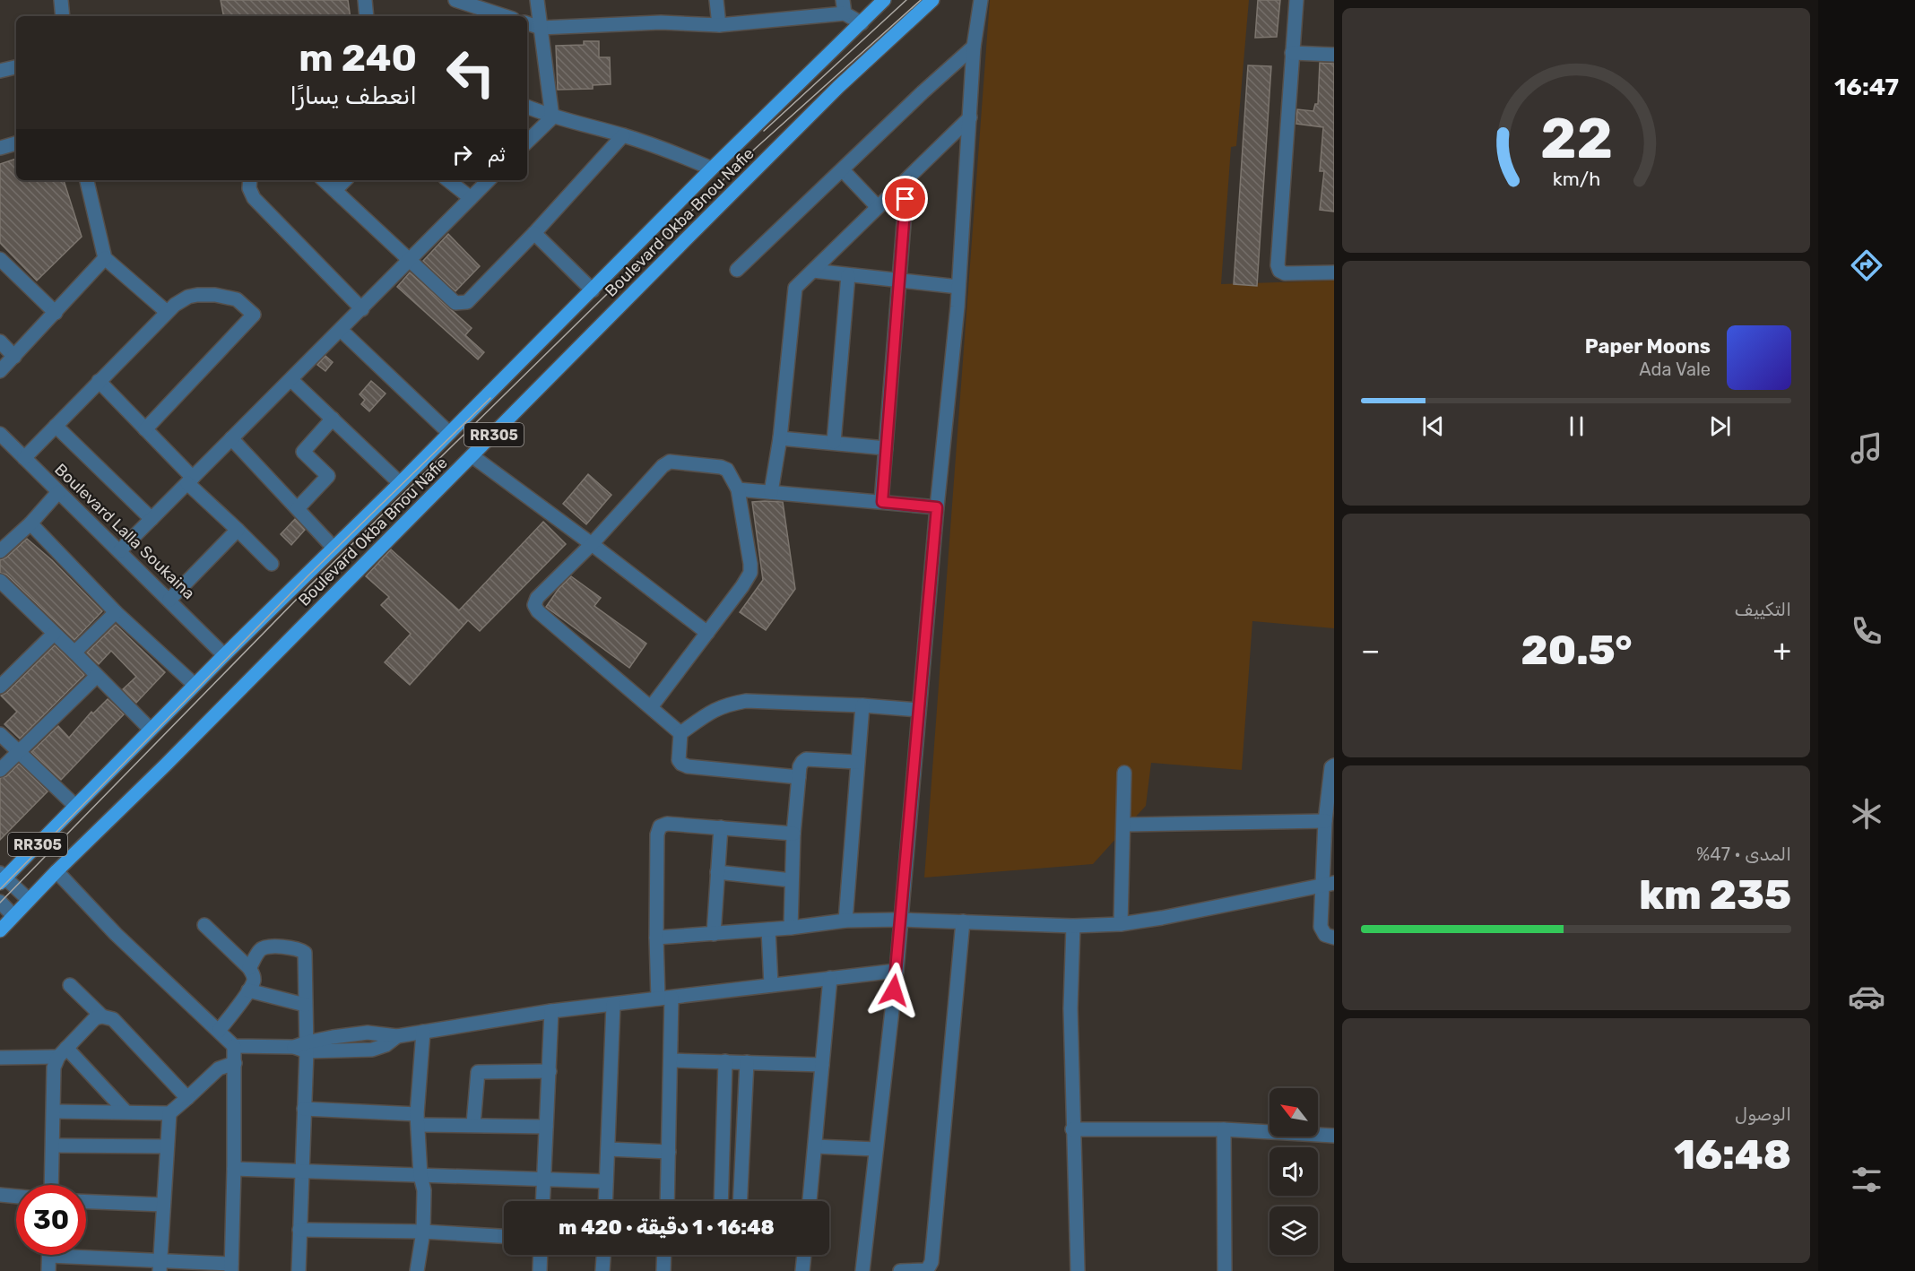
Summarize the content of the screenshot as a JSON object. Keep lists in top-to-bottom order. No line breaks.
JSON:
{"streets":{"main road":["Boulevard Okba Bnou Nafie","RR305"],"street":["Boulevard Lalla Soukaina"]},"crossings":[["Boulevard Okba Bnou Nafie","Boulevard Lalla Soukaina"]],"north":"top left","page":{"tabs":"16:47","turn":["240 m","انعطف يسارًا"],"then":"ثم","song":["Paper Moons","Ada Vale"],"tile":["التكييف",["المدى · 47%","235 km"],["الوصول","16:48"]],"heat":["−","20.5°","+"],"limit":"30","trip":"16:48 · 1 دقيقة · 420 m","gauge":["22","km/h"]}}
